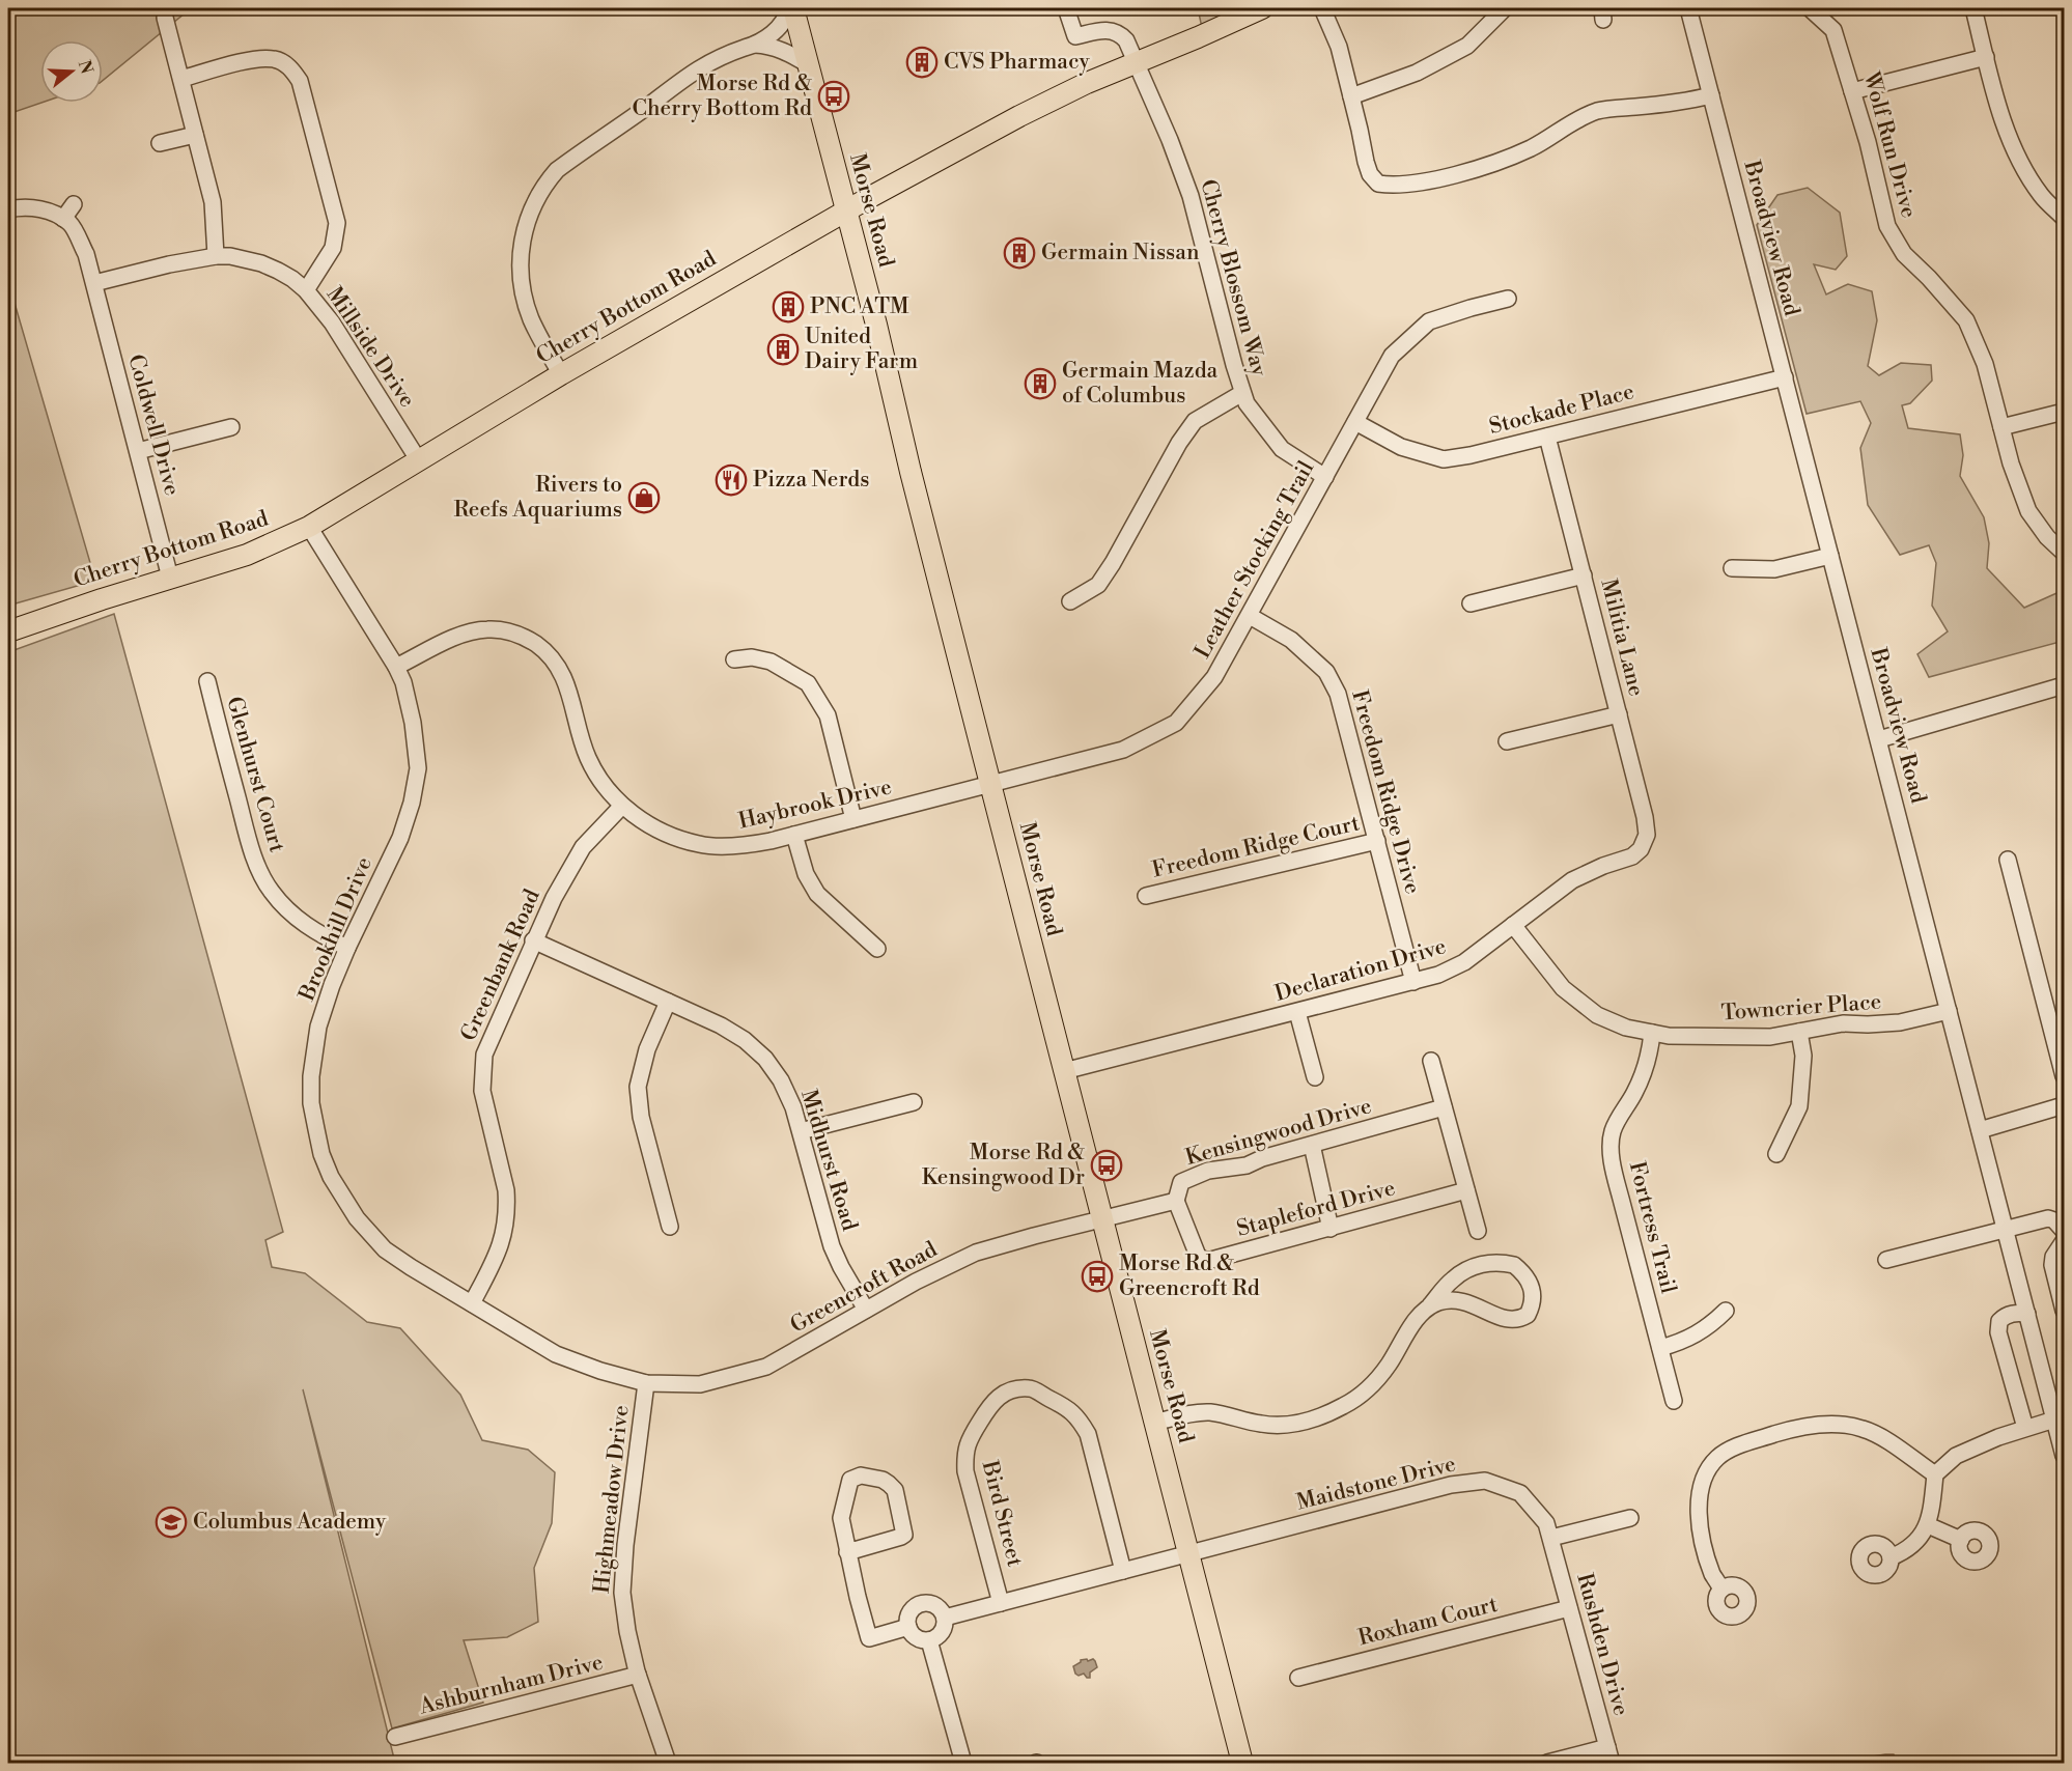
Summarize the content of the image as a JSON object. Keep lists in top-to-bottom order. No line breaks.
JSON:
{"streets":{"main road":["Morse Road","Cherry Bottom Road"],"street":["Wolf Run Drive","Broadview Road","Cherry Blossom Way","Millside Drive","Stockade Place","Coldwell Drive","Leather Stocking Trail","Militia Lane","Glenhurst Court","Freedom Ridge Drive","Haybrook Drive","Freedom Ridge Court","Brookhill Drive","Greenbank Road","Declaration Drive","Towncrier Place","Kensingwood Drive","Midhurst Road","Stapleford Drive","Fortress Trail","Greencroft Road","Maidstone Drive","Highmeadow Drive","Bird Street","Roxham Court","Rushden Drive","Ashburnham Drive"]},"crossings":[["Morse Road","Cherry Bottom Road"],["Morse Road","Leather Stocking Trail"],["Morse Road","Haybrook Drive"],["Morse Road","Declaration Drive"],["Morse Road","Greencroft Road"],["Morse Road","Maidstone Drive"],["Broadview Road","Stockade Place"],["Broadview Road","Towncrier Place"],["Cherry Blossom Way","Cherry Bottom Road"],["Cherry Blossom Way","Leather Stocking Trail"],["Cherry Bottom Road","Millside Drive"],["Cherry Bottom Road","Coldwell Drive"],["Cherry Bottom Road","Brookhill Drive"],["Millside Drive","Coldwell Drive"],["Stockade Place","Leather Stocking Trail"],["Stockade Place","Militia Lane"],["Leather Stocking Trail","Freedom Ridge Drive"],["Leather Stocking Trail","Haybrook Drive"],["Militia Lane","Declaration Drive"],["Glenhurst Court","Brookhill Drive"],["Freedom Ridge Drive","Freedom Ridge Court"],["Freedom Ridge Drive","Declaration Drive"],["Haybrook Drive","Brookhill Drive"],["Haybrook Drive","Greenbank Road"],["Brookhill Drive","Greenbank Road"],["Brookhill Drive","Greencroft Road"],["Brookhill Drive","Highmeadow Drive"],["Greenbank Road","Midhurst Road"],["Declaration Drive","Towncrier Place"],["Towncrier Place","Fortress Trail"],["Kensingwood Drive","Stapleford Drive"],["Midhurst Road","Greencroft Road"],["Greencroft Road","Highmeadow Drive"],["Maidstone Drive","Bird Street"],["Maidstone Drive","Rushden Drive"],["Highmeadow Drive","Ashburnham Drive"],["Roxham Court","Rushden Drive"]],"places":{"building":["CVS Pharmacy","Germain Nissan","PNC ATM","United Dairy Farm","Germain Mazda of Columbus"],"bus stop":["Morse Rd & Cherry Bottom Rd","Morse Rd & Kensingwood Dr","Morse Rd & Greencroft Rd"],"restaurant":["Pizza Nerds"],"shop":["Rivers to Reefs Aquariums"],"school or university":["Columbus Academy"]},"north":"right"}
